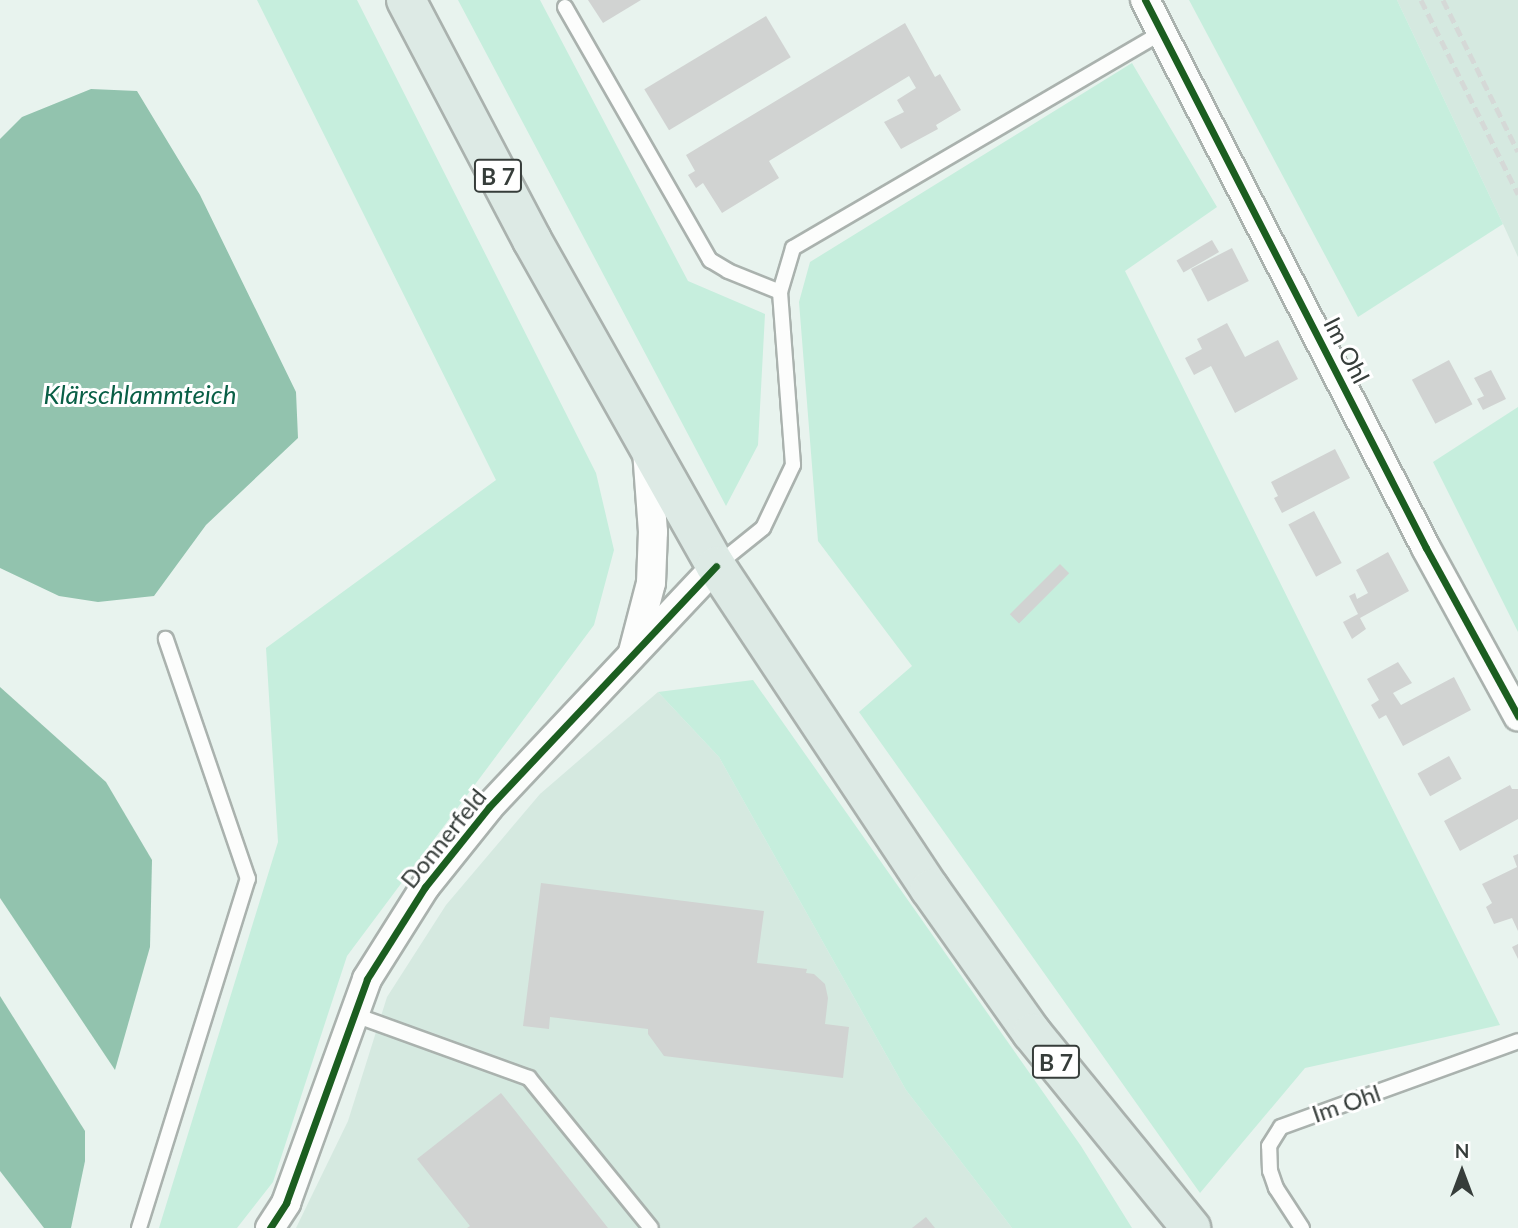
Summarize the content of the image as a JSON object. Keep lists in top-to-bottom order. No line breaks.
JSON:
{"streets":{"main road":["B 7"],"street":["Im Ohl","Donnerfeld"]},"crossings":[["B 7","Donnerfeld"]],"water":["Klärschlammteich"],"north":"top"}
